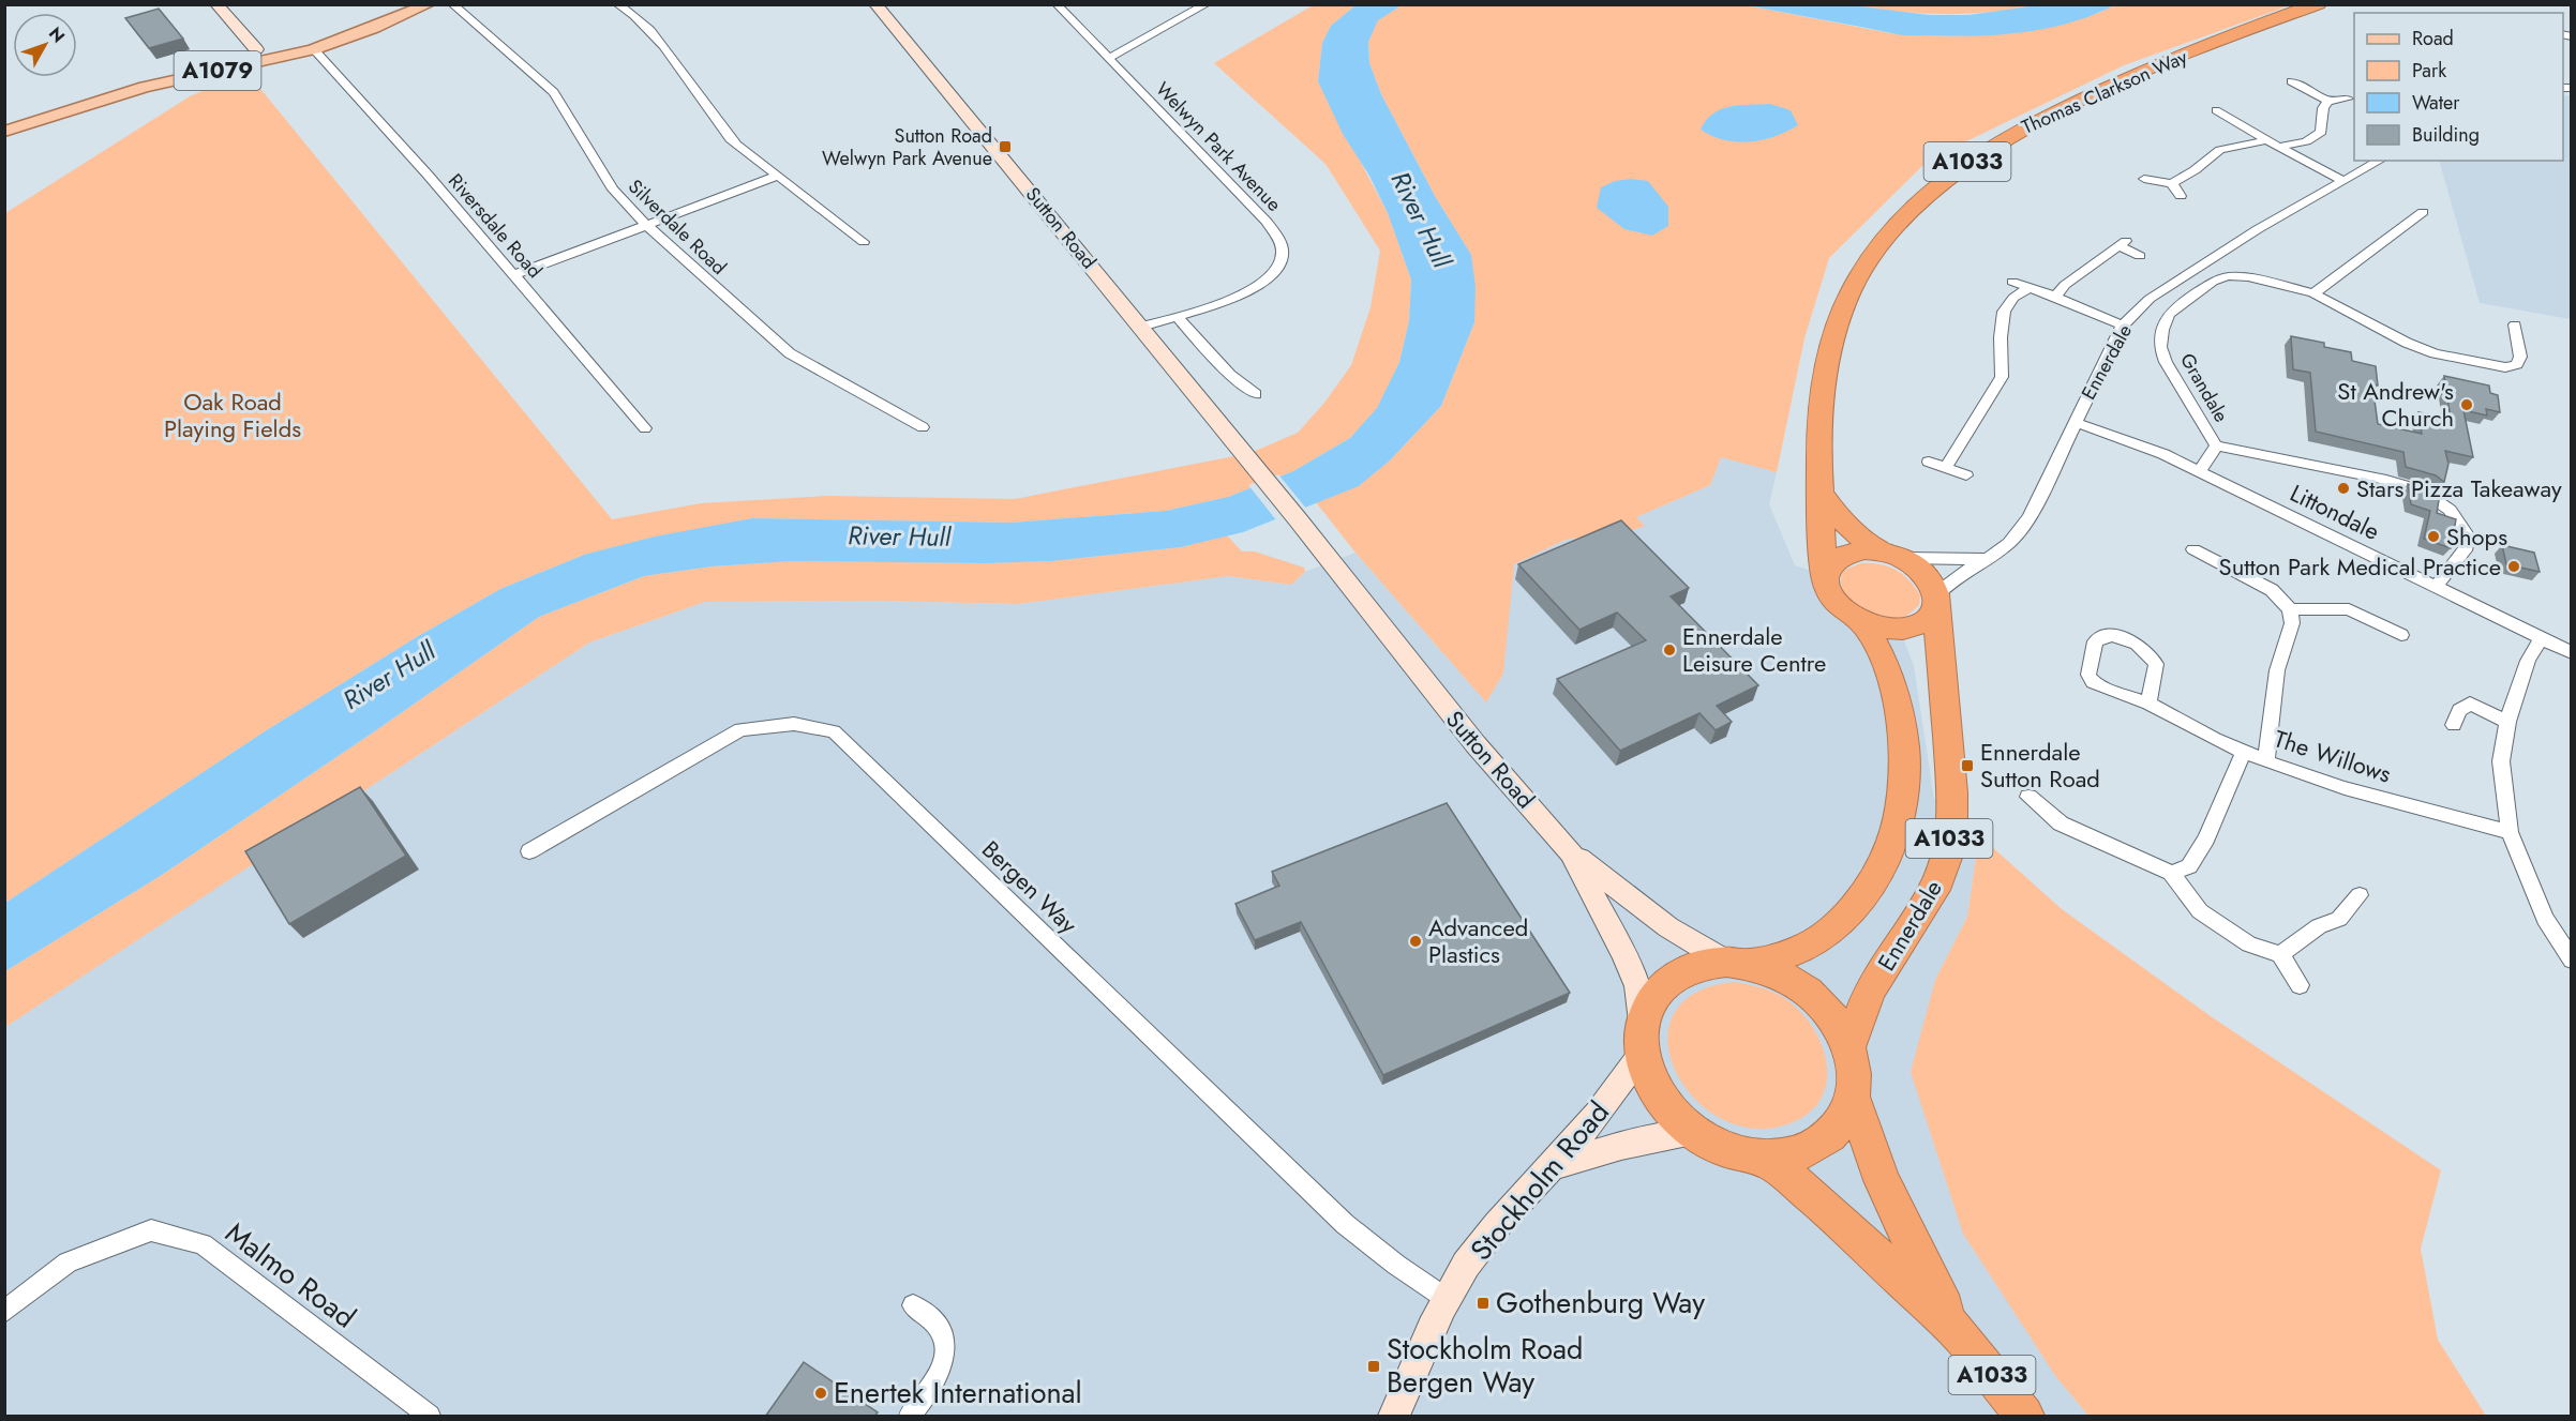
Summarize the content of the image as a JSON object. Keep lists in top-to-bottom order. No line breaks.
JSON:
{"streets":{"highway":["Thomas Clarkson Way","A1033","Ennerdale"],"main road":["A1079"],"street":["Welwyn Park Avenue","Riversdale Road","Silverdale Road","Sutton Road","Grandale","Littondale","The Willows","Bergen Way","Stockholm Road","Malmo Road"]},"crossings":[["A1079","Riversdale Road"],["Thomas Clarkson Way","A1033"],["Welwyn Park Avenue","Sutton Road"],["A1033","Sutton Road"],["A1033","Ennerdale"],["A1033","Stockholm Road"],["Sutton Road","Ennerdale"],["Sutton Road","Stockholm Road"],["Ennerdale","Littondale"],["Ennerdale","Stockholm Road"],["Grandale","Littondale"],["Bergen Way","Stockholm Road"]],"water":["River Hull"],"parks":["Oak Road Playing Fields"],"places":{"transit":["Sutton Road Welwyn Park Avenue","Ennerdale Sutton Road","Gothenburg Way","Stockholm Road Bergen Way"],"other":["St Andrew's Church","Stars Pizza Takeaway","Shops","Sutton Park Medical Practice","Ennerdale Leisure Centre","Advanced Plastics","Enertek International"]},"legend":["Road","Park","Water","Building"],"north":"top right"}
